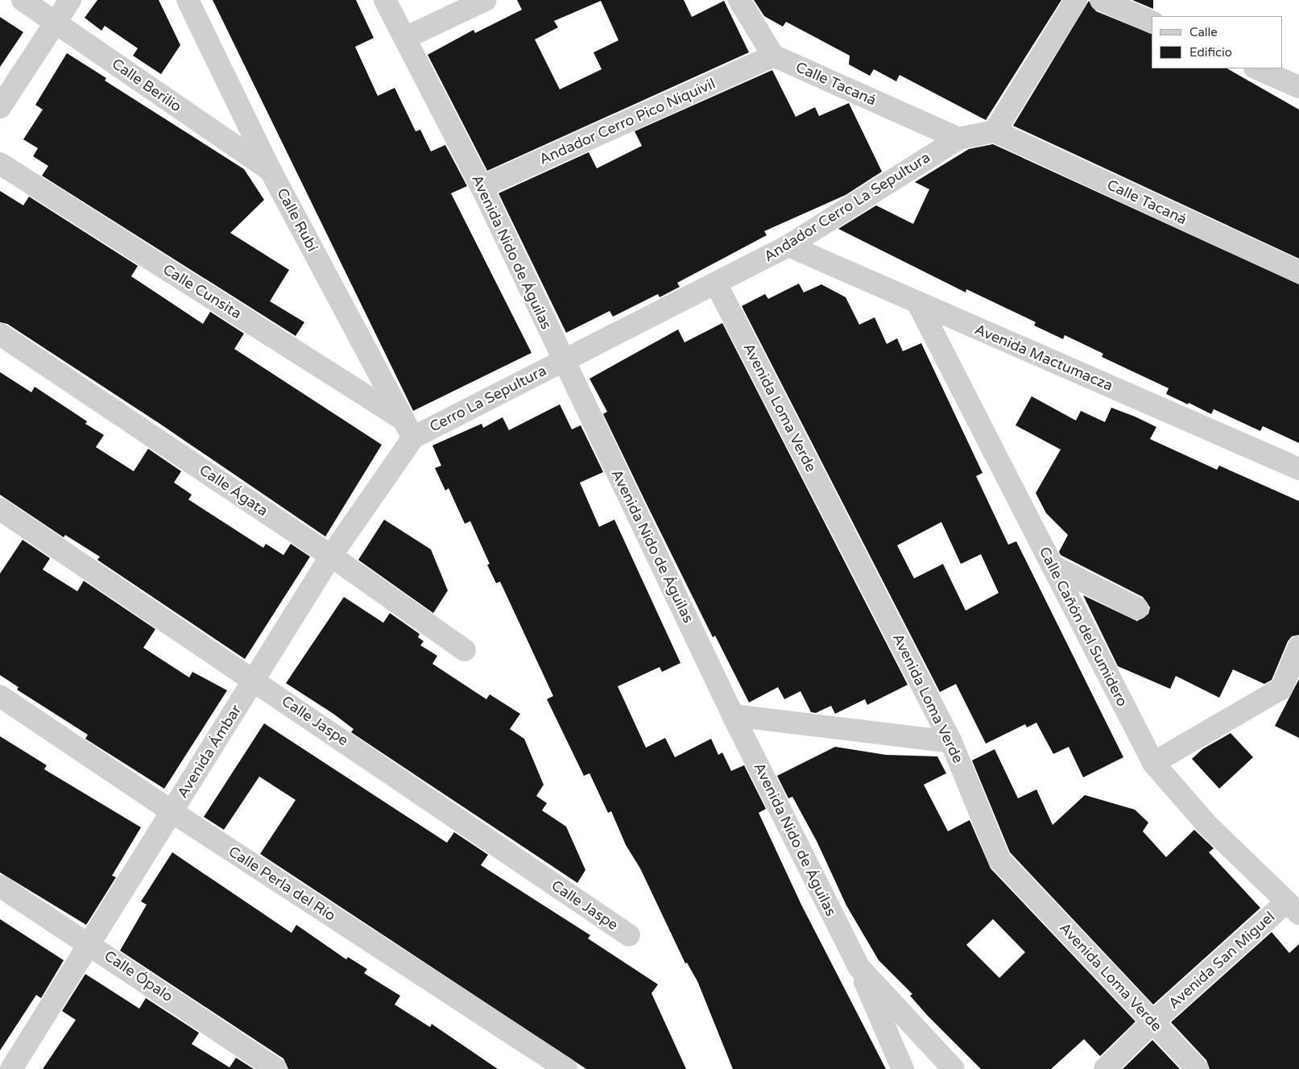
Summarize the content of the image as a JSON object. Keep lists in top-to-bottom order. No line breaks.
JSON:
{"streets":{"street":["Calle Tacaná","Calle Berilio","Andador Cerro Pico Niquivil","Andador Cerro La Sepultura","Calle Rubí","Avenida Nido de Águilas","Calle Cunsita","Avenida Mactumacza","Cerro La Sepultura","Avenida Loma Verde","Calle Ágata","Calle Cañón del Sumidero","Calle Jaspe","Avenida Ámbar","Calle Perla del Río","Avenida San Miguel","Calle Ópalo"]},"crossings":[["Calle Tacaná","Andador Cerro Pico Niquivil"],["Calle Tacaná","Andador Cerro La Sepultura"],["Calle Berilio","Calle Rubí"],["Andador Cerro Pico Niquivil","Avenida Nido de Águilas"],["Andador Cerro La Sepultura","Avenida Nido de Águilas"],["Andador Cerro La Sepultura","Avenida Mactumacza"],["Andador Cerro La Sepultura","Cerro La Sepultura"],["Andador Cerro La Sepultura","Avenida Loma Verde"],["Calle Rubí","Calle Cunsita"],["Calle Rubí","Cerro La Sepultura"],["Calle Rubí","Avenida Ámbar"],["Avenida Nido de Águilas","Cerro La Sepultura"],["Calle Cunsita","Cerro La Sepultura"],["Calle Cunsita","Avenida Ámbar"],["Avenida Mactumacza","Calle Cañón del Sumidero"],["Cerro La Sepultura","Avenida Ámbar"],["Avenida Loma Verde","Avenida San Miguel"],["Calle Ágata","Avenida Ámbar"],["Calle Cañón del Sumidero","Avenida San Miguel"],["Calle Jaspe","Avenida Ámbar"],["Avenida Ámbar","Calle Perla del Río"],["Avenida Ámbar","Calle Ópalo"]],"legend":["Calle","Edificio"]}
